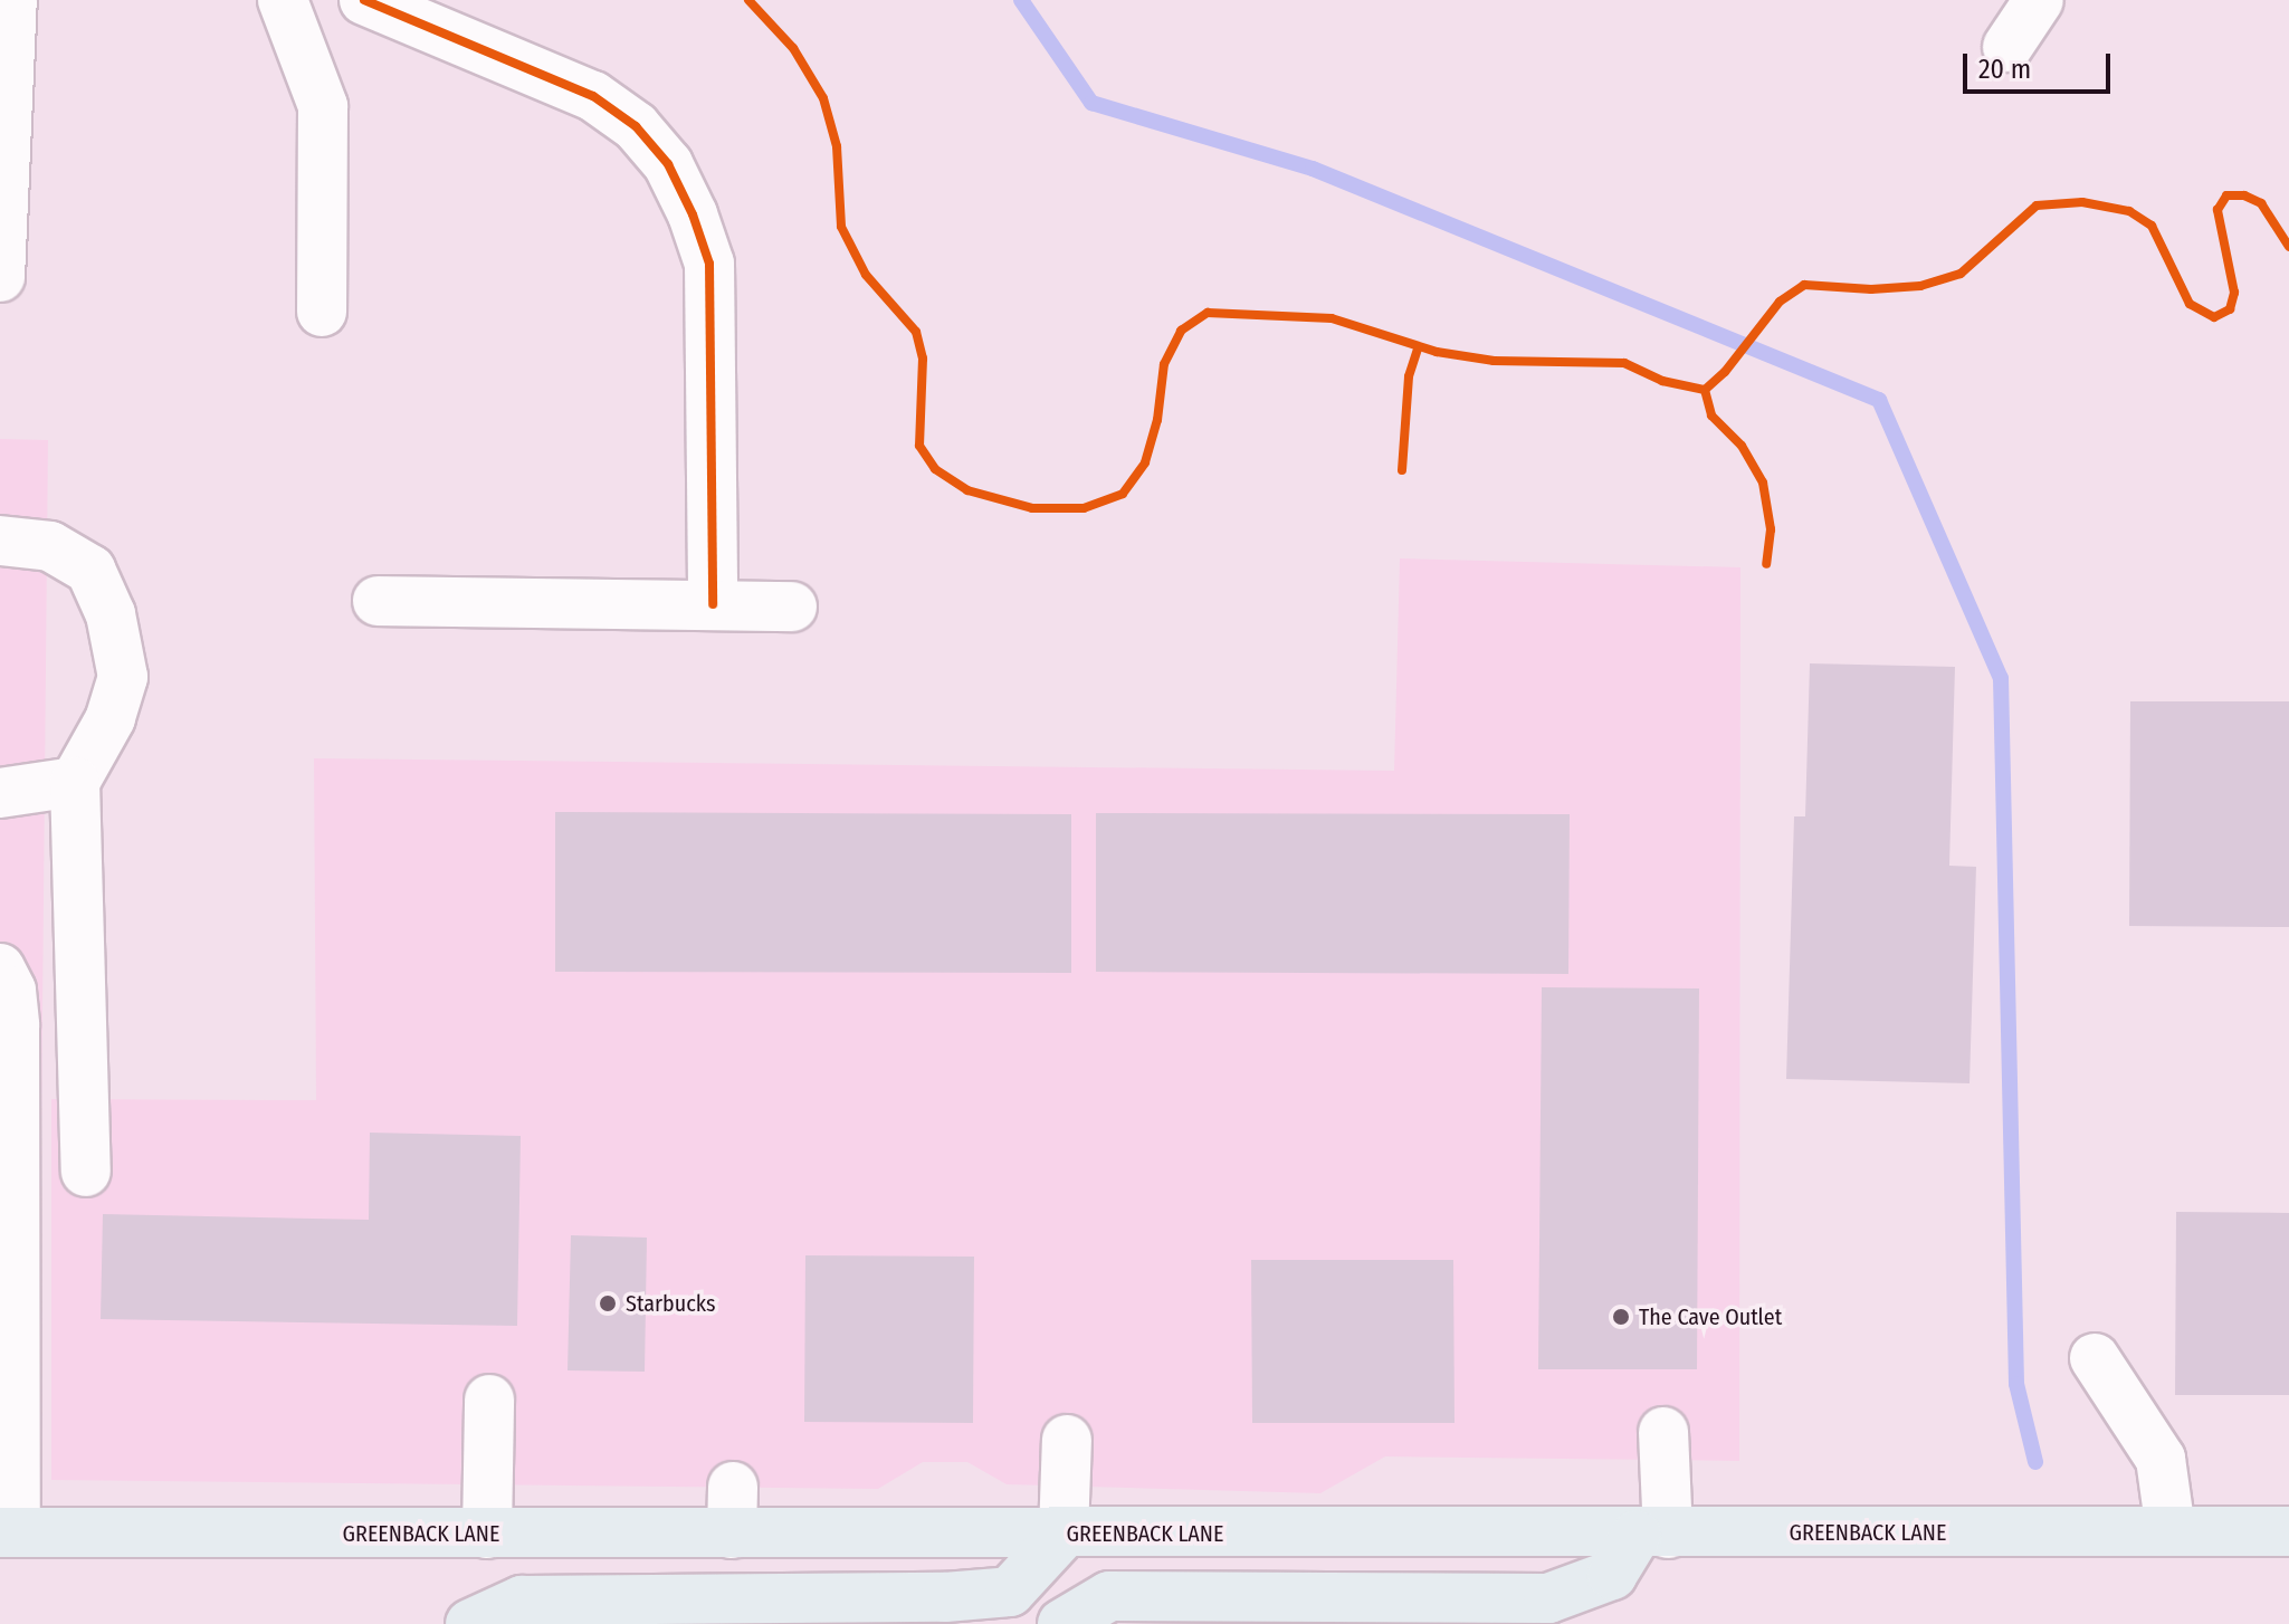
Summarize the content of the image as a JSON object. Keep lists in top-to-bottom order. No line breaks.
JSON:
{"streets":{"main road":["GREENBACK LANE"]},"places":["Starbucks","The Cave Outlet"],"scale_bar":"20 m"}
